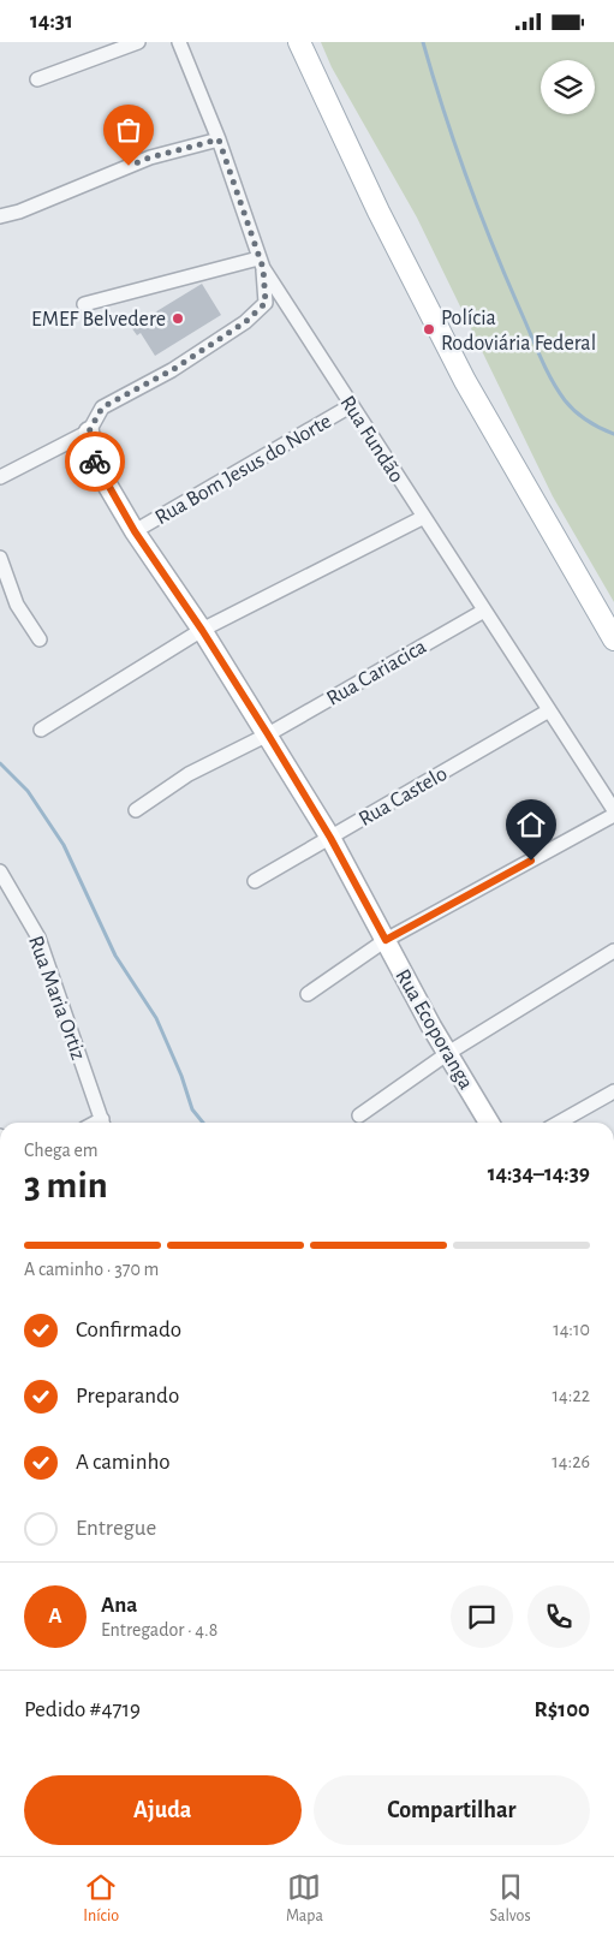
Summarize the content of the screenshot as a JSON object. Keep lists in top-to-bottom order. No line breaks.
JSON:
{"streets":{"street":["Rua Fundão","Rua Bom Jesus do Norte","Rua Cariacica","Rua Castelo","Rua Maria Ortiz","Rua Ecoporanga"]},"crossings":[["Rua Fundão","Rua Bom Jesus do Norte"],["Rua Fundão","Rua Cariacica"],["Rua Fundão","Rua Castelo"],["Rua Bom Jesus do Norte","Rua Ecoporanga"],["Rua Cariacica","Rua Ecoporanga"],["Rua Castelo","Rua Ecoporanga"]],"places":["EMEF Belvedere","Polícia Rodoviária Federal"],"page":{"status":"14:31","heading":["3 min","Chega em","14:34–14:39"],"panel":["Ana","Entregador · 4.8","Pedido #4719","R$100"],"bar":"A caminho · 370 m","list":[["Confirmado","14:10"],["Preparando","14:22"],["A caminho","14:26"],"Entregue"],"round":"A","buttons":["Ajuda","Compartilhar"],"tabs":["Início","Mapa","Salvos"]}}
